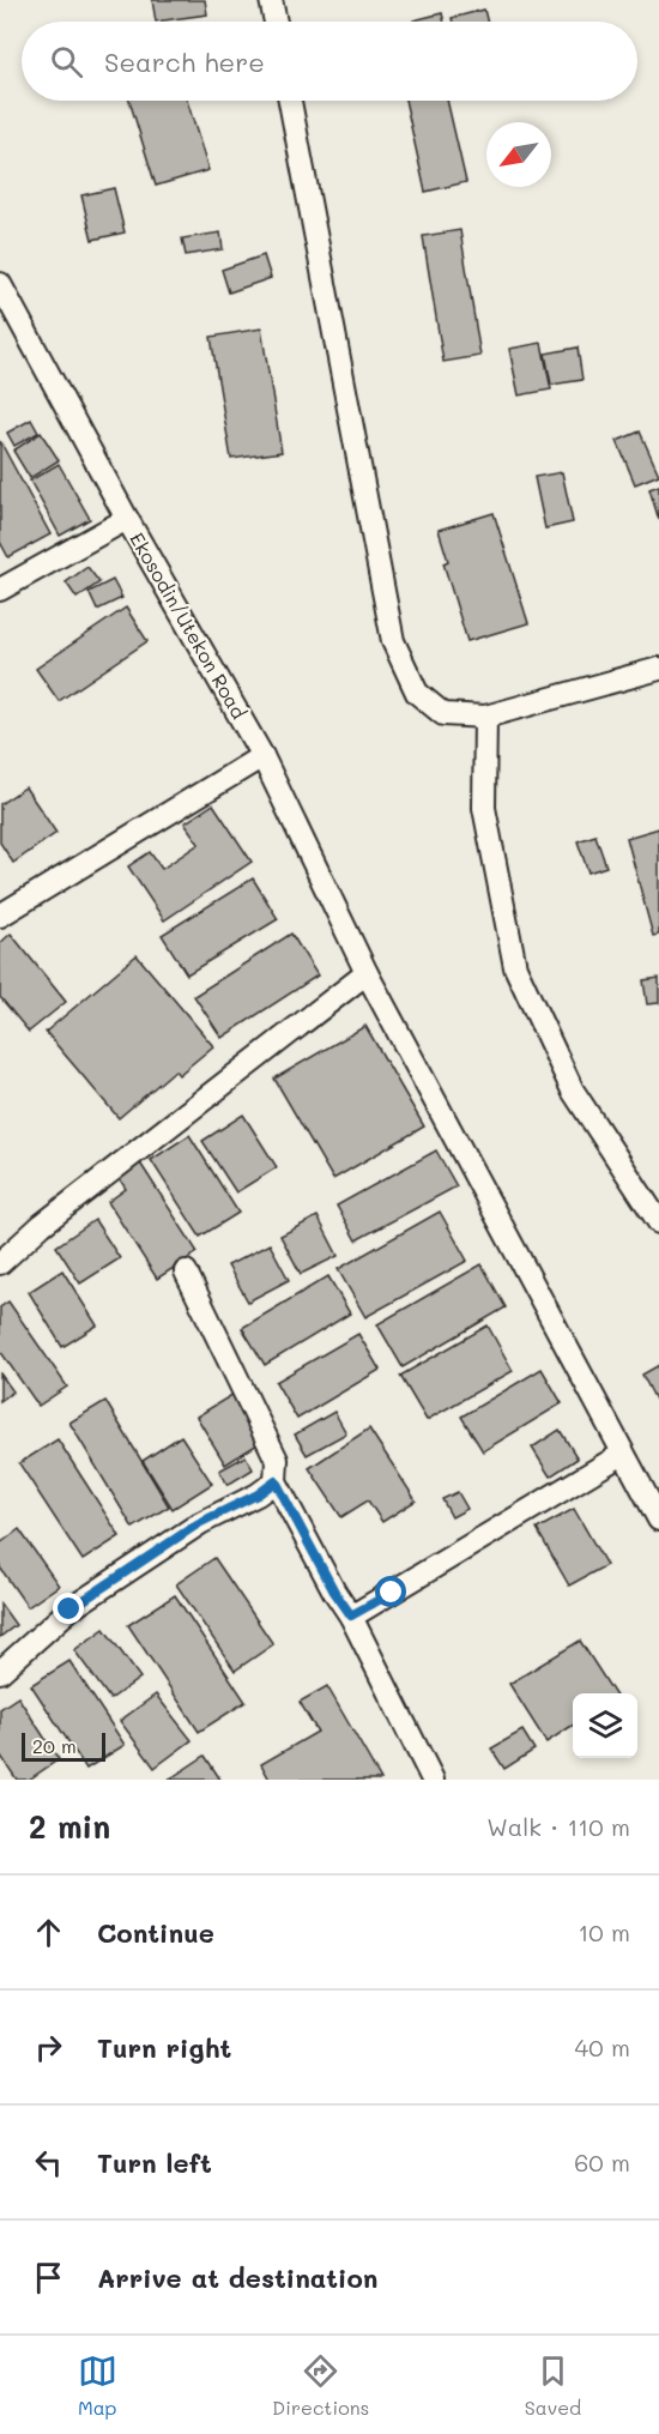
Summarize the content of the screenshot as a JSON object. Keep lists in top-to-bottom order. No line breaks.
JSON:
{"streets":{"street":["Ekosodin/Utekon Road"]},"scale_bar":"20 m","north":"bottom left","page":{"search":"Search here","scale":"20 m","heading":["2 min","Walk · 110 m"],"list":[["Continue","10 m"],["Turn right","40 m"],["Turn left","60 m"],"Arrive at destination"],"nav":["Map","Directions","Saved"]}}
